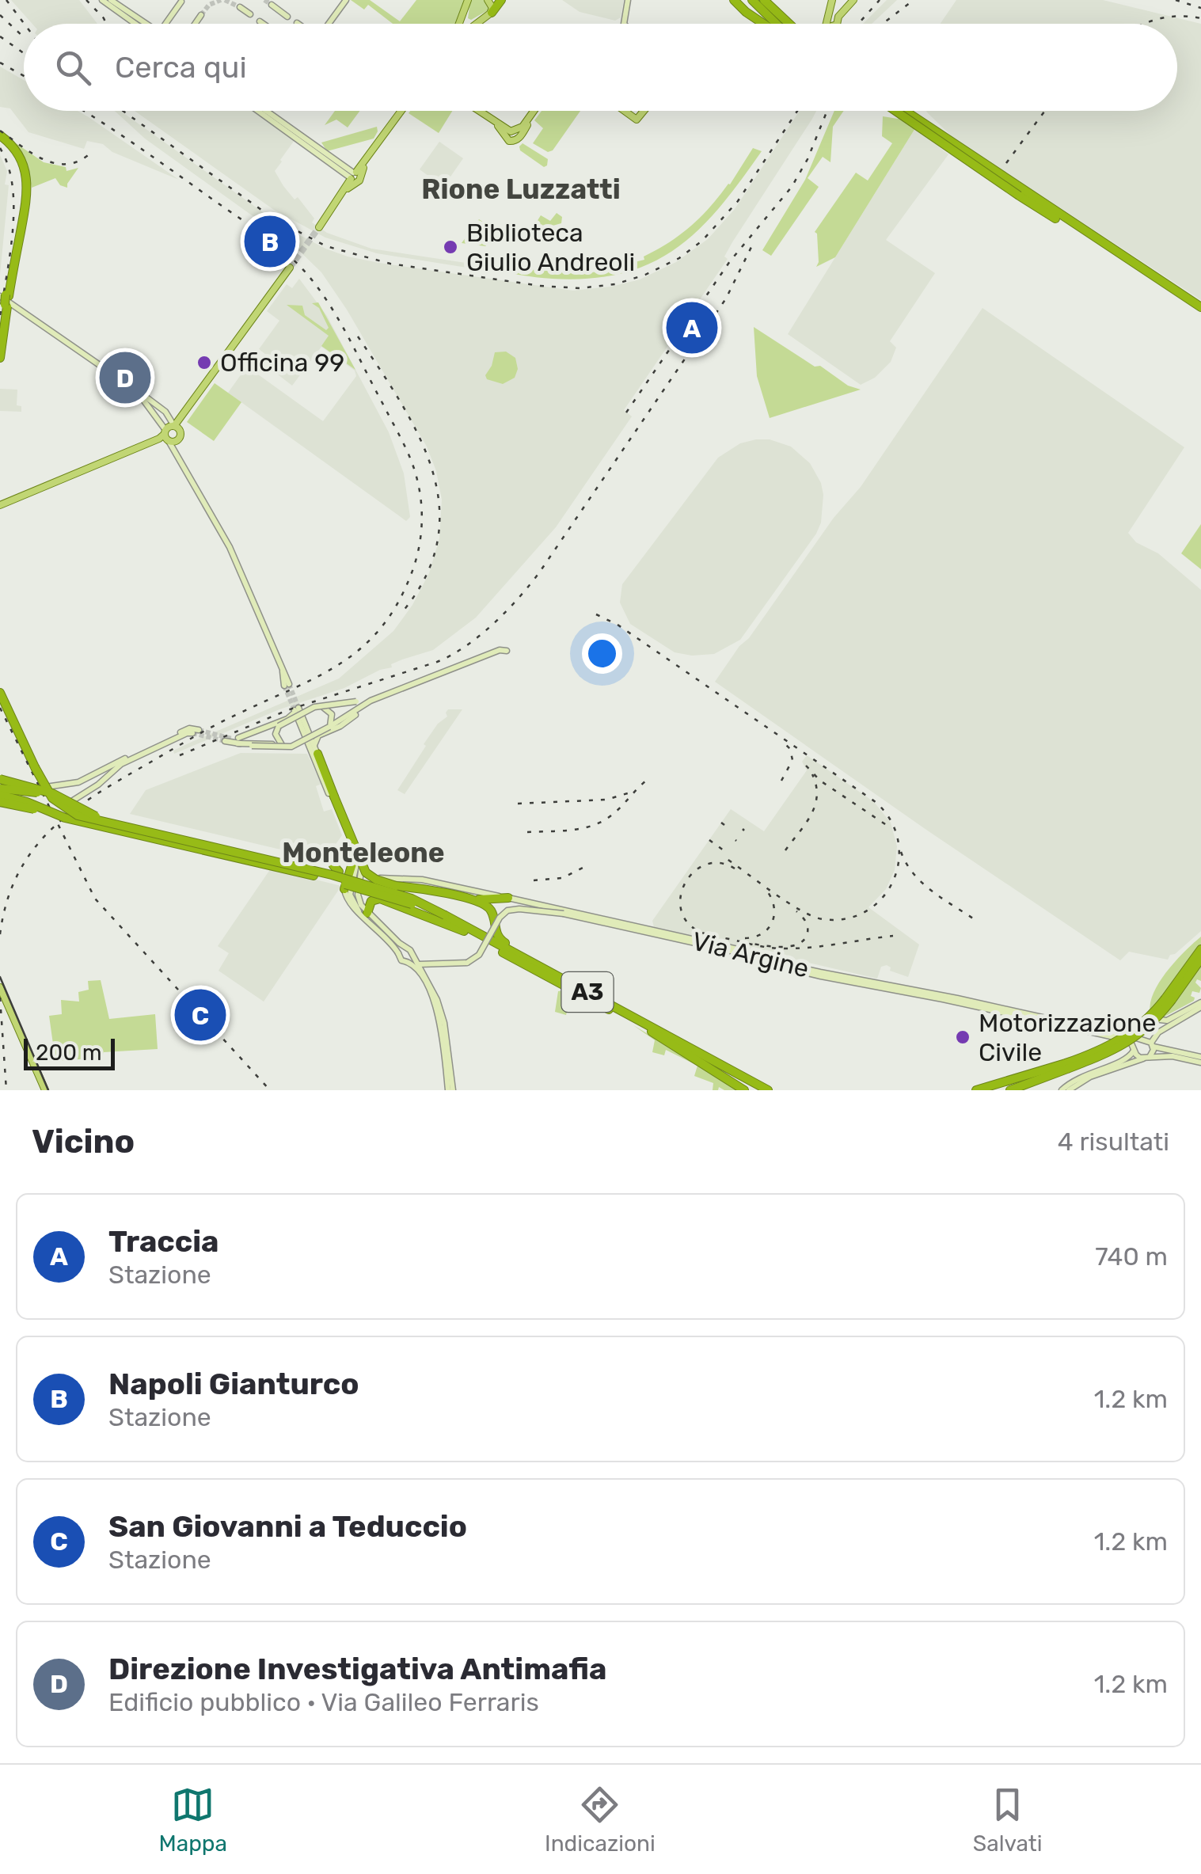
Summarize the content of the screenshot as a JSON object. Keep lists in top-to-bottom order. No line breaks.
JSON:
{"streets":{"highway":["A3"],"street":["Via Argine"]},"districts":["Rione Luzzatti","Monteleone"],"places":["Biblioteca Giulio Andreoli","Officina 99","Motorizzazione Civile"],"scale_bar":"200 m","page":{"search":"Cerca qui","pins":["B","A","D","C"],"scale":"200 m","heading":["Vicino","4 risultati"],"list":[{"mark":"A","name":"Traccia","note":"Stazione","value":"740 m"},{"mark":"B","name":"Napoli Gianturco","note":"Stazione","value":"1.2 km"},{"mark":"C","name":"San Giovanni a Teduccio","note":"Stazione","value":"1.2 km"},{"mark":"D","name":"Direzione Investigativa Antimafia","note":"Edificio pubblico · Via Galileo Ferraris","value":"1.2 km"}],"nav":["Mappa","Indicazioni","Salvati"]}}
